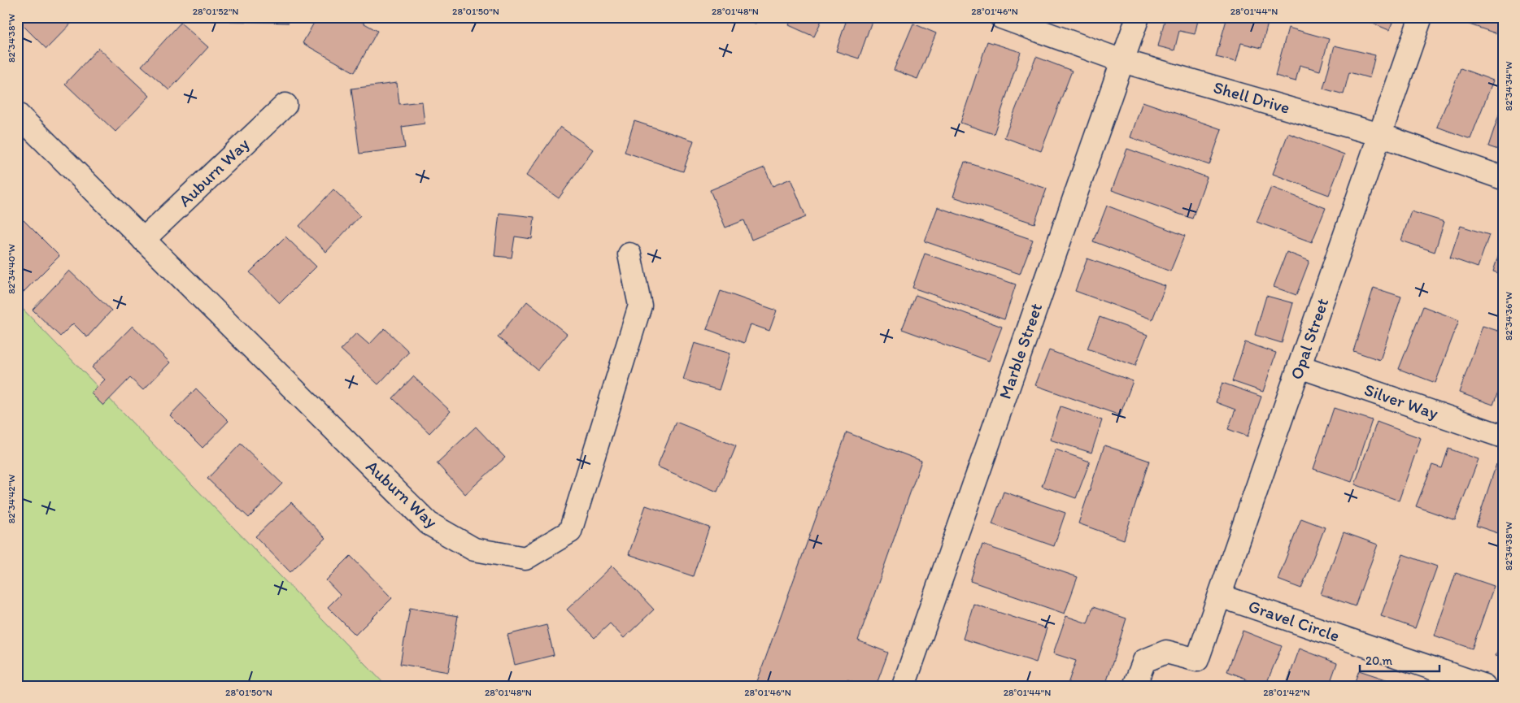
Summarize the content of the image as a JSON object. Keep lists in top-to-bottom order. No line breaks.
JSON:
{"streets":{"street":["Shell Drive","Auburn Way","Opal Street","Marble Street","Silver Way","Gravel Circle"]},"crossings":[["Shell Drive","Opal Street"],["Shell Drive","Marble Street"],["Opal Street","Silver Way"],["Opal Street","Gravel Circle"]],"scale_bar":"20 m","coordinates":["28°01'52\"N","28°01'50\"N","28°01'48\"N","28°01'46\"N","28°01'44\"N","82°34'38\"W","82°34'34\"W","82°34'40\"W","82°34'36\"W","82°34'42\"W","28°01'42\"N"]}
